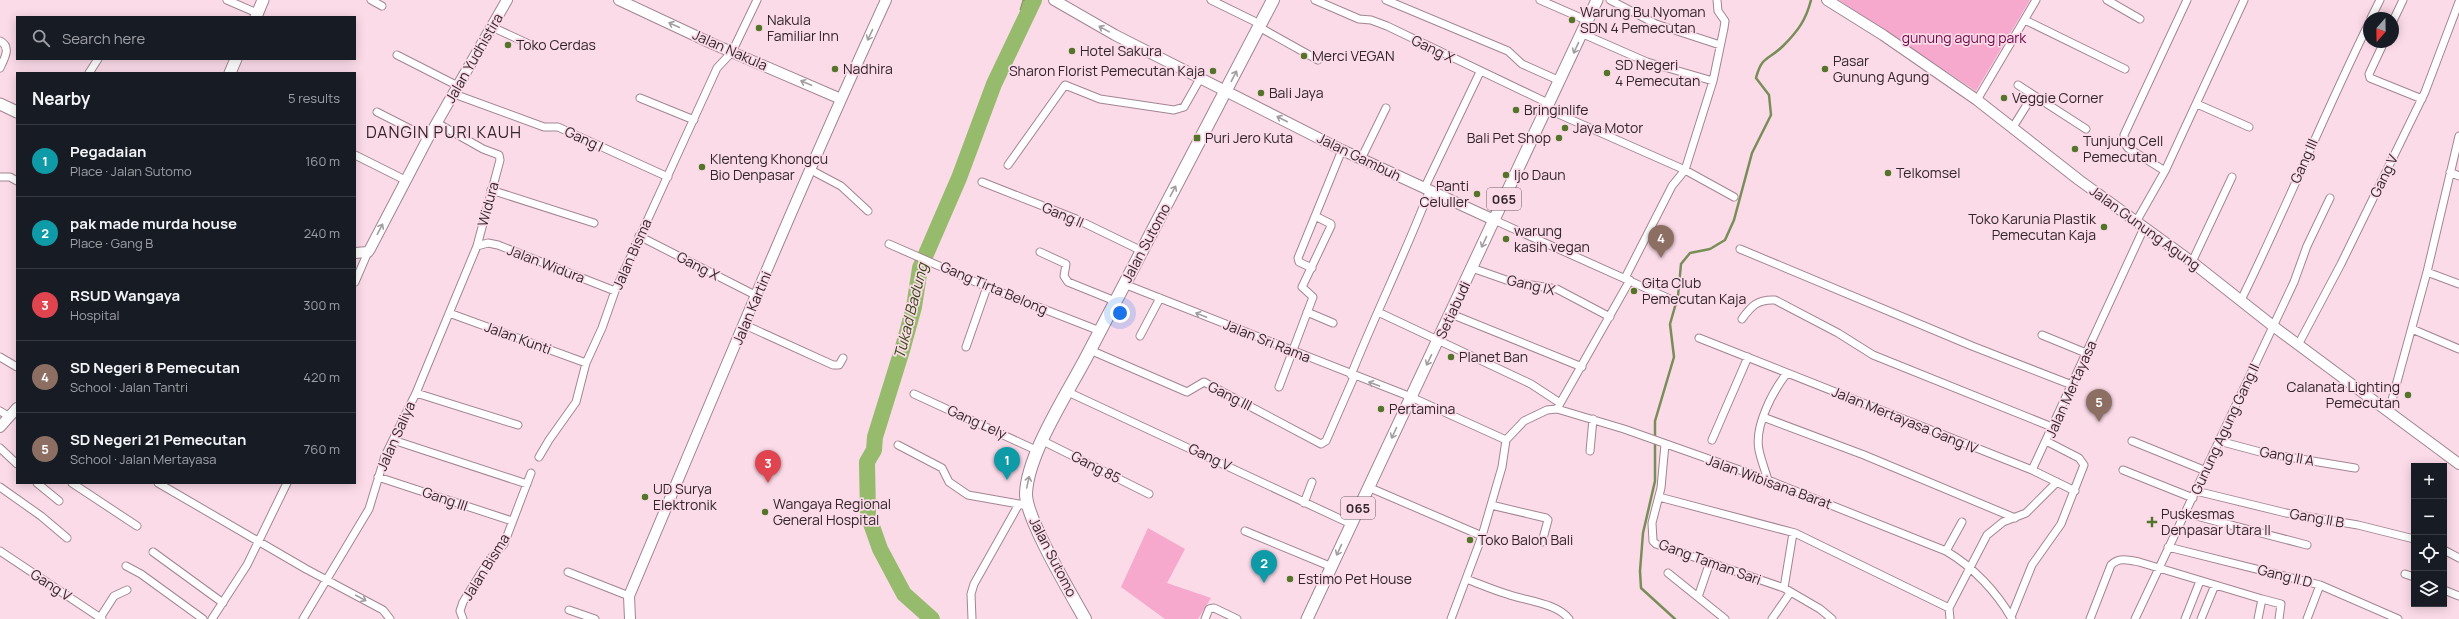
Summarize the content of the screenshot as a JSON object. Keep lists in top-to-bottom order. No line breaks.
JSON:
{"streets":{"highway":["Jalan Sutomo"],"main road":["Jalan Nakula","Jalan Yudhistira","Jalan Gambuh","065","Jalan Gunung Agung","Jalan Kartini","Setiabudi"],"street":["Gang X","Gang I","Gang III","Gang V","Widura","Gang II","Jalan Bisma","Jalan Widura","Gang IX","Gang Tirta Belong","Jalan Kunti","Jalan Sri Rama","Jalan Mertayasa","Jalan Mertayasa Gang IV","Gang Lely","Gunung Agung Gang II","Jalan Saliya","Gang II A","Gang 85","Jalan Wibisana Barat","Gang II B","Gang Taman Sari","Gang II D"]},"crossings":[["Gang X","Jalan Bisma"],["Gang X","Jalan Kartini"],["Gang X","Setiabudi"],["Jalan Nakula","Jalan Bisma"],["Jalan Nakula","Jalan Kartini"],["Jalan Yudhistira","Gang I"],["Jalan Yudhistira","Widura"],["Gang I","Jalan Bisma"],["Jalan Gambuh","Jalan Sutomo"],["Jalan Gambuh","Setiabudi"],["Gang III","Jalan Gunung Agung"],["Gang III","Jalan Sutomo"],["Gang III","Jalan Bisma"],["Gang III","Jalan Sri Rama"],["Gang III","Jalan Saliya"],["Gang V","Jalan Gunung Agung"],["Gang V","Jalan Sutomo"],["Gang V","Setiabudi"],["Widura","Jalan Widura"],["Widura","Jalan Saliya"],["Gang II","Jalan Sutomo"],["Jalan Gunung Agung","Jalan Mertayasa"],["Jalan Gunung Agung","Gunung Agung Gang II"],["Jalan Sutomo","Gang Tirta Belong"],["Jalan Sutomo","Jalan Sri Rama"],["Jalan Sutomo","Gang Lely"],["Jalan Sutomo","Gang 85"],["Jalan Bisma","Jalan Widura"],["Jalan Bisma","Jalan Kunti"],["Jalan Widura","Jalan Saliya"],["Gang IX","Setiabudi"],["Setiabudi","Jalan Sri Rama"],["Jalan Kunti","Jalan Saliya"],["Jalan Mertayasa","Jalan Mertayasa Gang IV"],["Jalan Mertayasa","Jalan Wibisana Barat"],["Gang Lely","Gang 85"],["Gunung Agung Gang II","Gang II A"],["Gunung Agung Gang II","Gang II B"],["Gunung Agung Gang II","Gang II D"],["Jalan Wibisana Barat","Gang Taman Sari"]],"one_way":["Jalan Nakula","Jalan Gambuh","Jalan Sutomo","Setiabudi","Jalan Sri Rama"],"districts":["DANGIN PURI KAUH"],"water":["Tukad Badung"],"parks":["gunung agung park"],"places":{"other":["Warung Bu Nyoman SDN 4 Pemecutan","Nakula Familiar Inn","Toko Cerdas","Hotel Sakura","Merci VEGAN","Nadhira","Pasar Gunung Agung","Sharon Florist Pemecutan Kaja","SD Negeri 4 Pemecutan","Bali Jaya","Veggie Corner","Bringinlife","Jaya Motor","Bali Pet Shop","Tunjung Cell Pemecutan","Klenteng Khongcu Bio Denpasar","Telkomsel","Ijo Daun","Panti Celuller","Toko Karunia Plastik Pemecutan Kaja","warung kasih vegan","Gita Club Pemecutan Kaja","Planet Ban","Calanata Lighting Pemecutan","Pertamina","UD Surya Elektronik","Wangaya Regional General Hospital","Toko Balon Bali","Estimo Pet House"],"transit":["Puri Jero Kuta"],"health":["Puskesmas Denpasar Utara II"]},"north":"bottom","page":{"search":"Search here","heading":["Nearby","5 results"],"list":[{"mark":"1","name":"Pegadaian","note":"Place · Jalan Sutomo","value":"160 m"},{"mark":"2","name":"pak made murda house","note":"Place · Gang B","value":"240 m"},{"mark":"3","name":"RSUD Wangaya","note":"Hospital","value":"300 m"},{"mark":"4","name":"SD Negeri 8 Pemecutan","note":"School · Jalan Tantri","value":"420 m"},{"mark":"5","name":"SD Negeri 21 Pemecutan","note":"School · Jalan Mertayasa","value":"760 m"}],"pins":["4","5","1","3","2"],"map_buttons":["+","−"]}}
